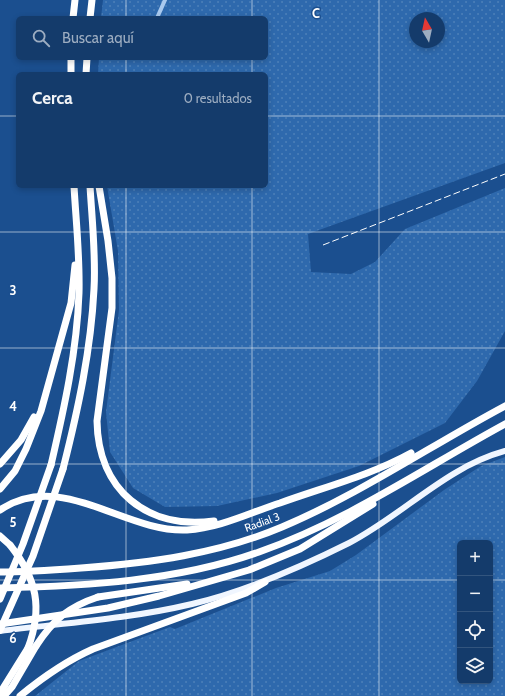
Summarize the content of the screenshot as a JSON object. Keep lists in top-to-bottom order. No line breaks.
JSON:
{"streets":{"highway":["Radial 3"]},"north":"top","page":{"search":"Buscar aquí","heading":["Cerca","0 resultados"],"map_buttons":["+","−"]},"grid":{"columns":["C"],"rows":["3","4","5","6"]}}
